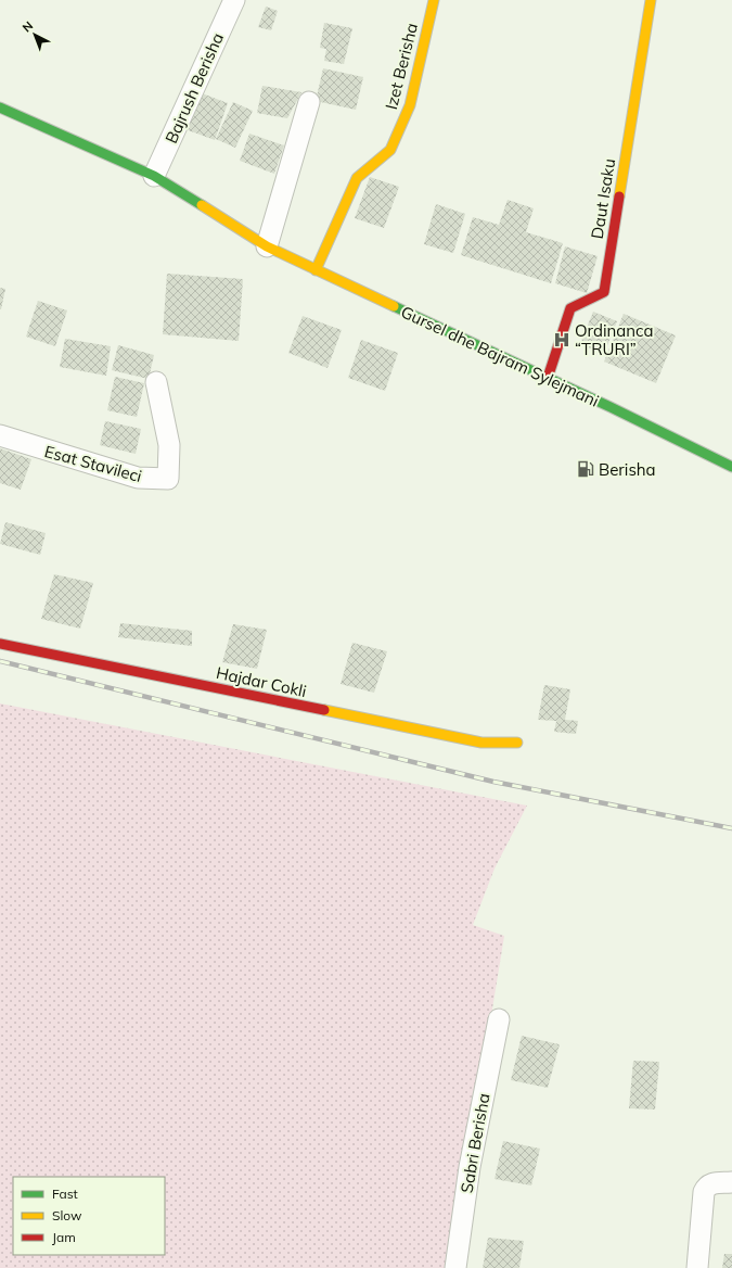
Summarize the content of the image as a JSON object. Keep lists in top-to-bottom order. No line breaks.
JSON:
{"streets":{"street":["Izet Berisha","Bajrush Berisha","Daut Isaku","Gursel dhe Bajram Sylejmani","Esat Stavileci","Hajdar Cokli","Sabri Berisha"]},"crossings":[["Izet Berisha","Gursel dhe Bajram Sylejmani"],["Bajrush Berisha","Gursel dhe Bajram Sylejmani"],["Daut Isaku","Gursel dhe Bajram Sylejmani"]],"places":{"hospital":["Ordinanca “TRURI”"],"fuel station":["Berisha"]},"legend":["Fast","Slow","Jam"],"north":"top left"}
